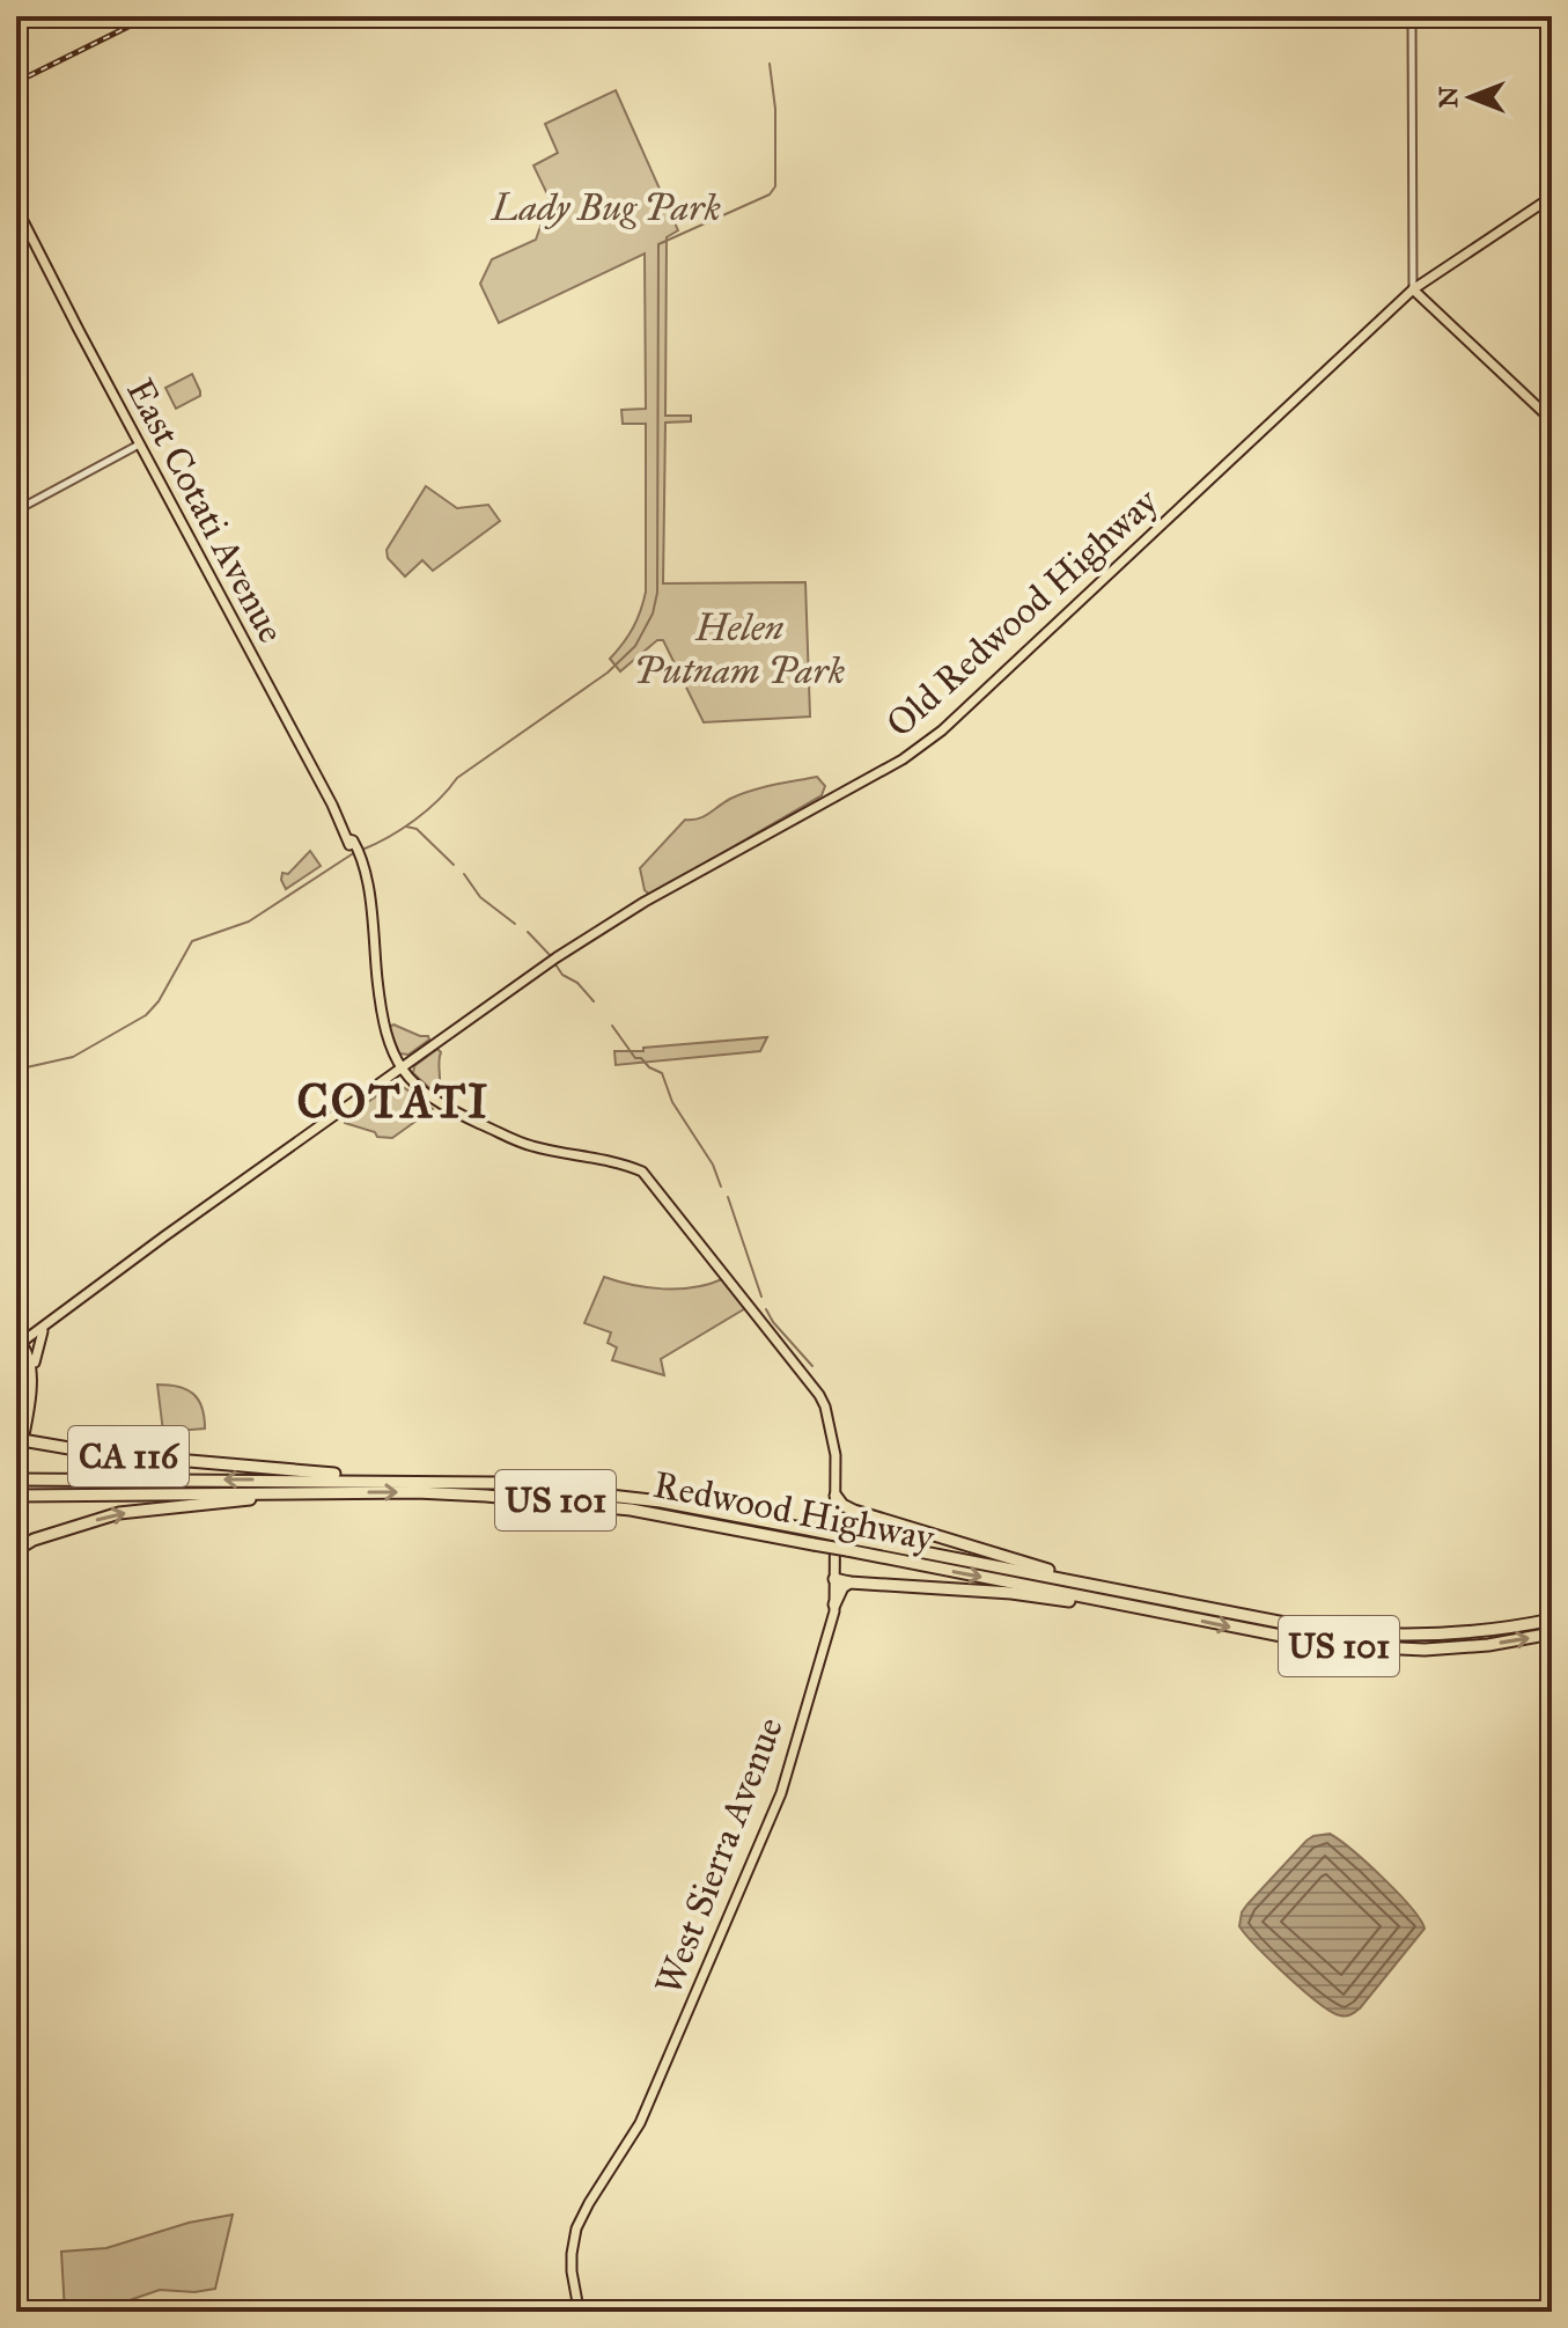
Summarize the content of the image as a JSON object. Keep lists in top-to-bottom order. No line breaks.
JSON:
{"streets":{"highway":["CA 116","US 101","Redwood Highway"],"main road":["East Cotati Avenue","Old Redwood Highway","West Sierra Avenue"]},"crossings":[["East Cotati Avenue","Old Redwood Highway"],["East Cotati Avenue","West Sierra Avenue"],["Old Redwood Highway","West Sierra Avenue"],["CA 116","Redwood Highway"]],"districts":["COTATI"],"parks":["Lady Bug Park","Helen Putnam Park"],"north":"left"}
